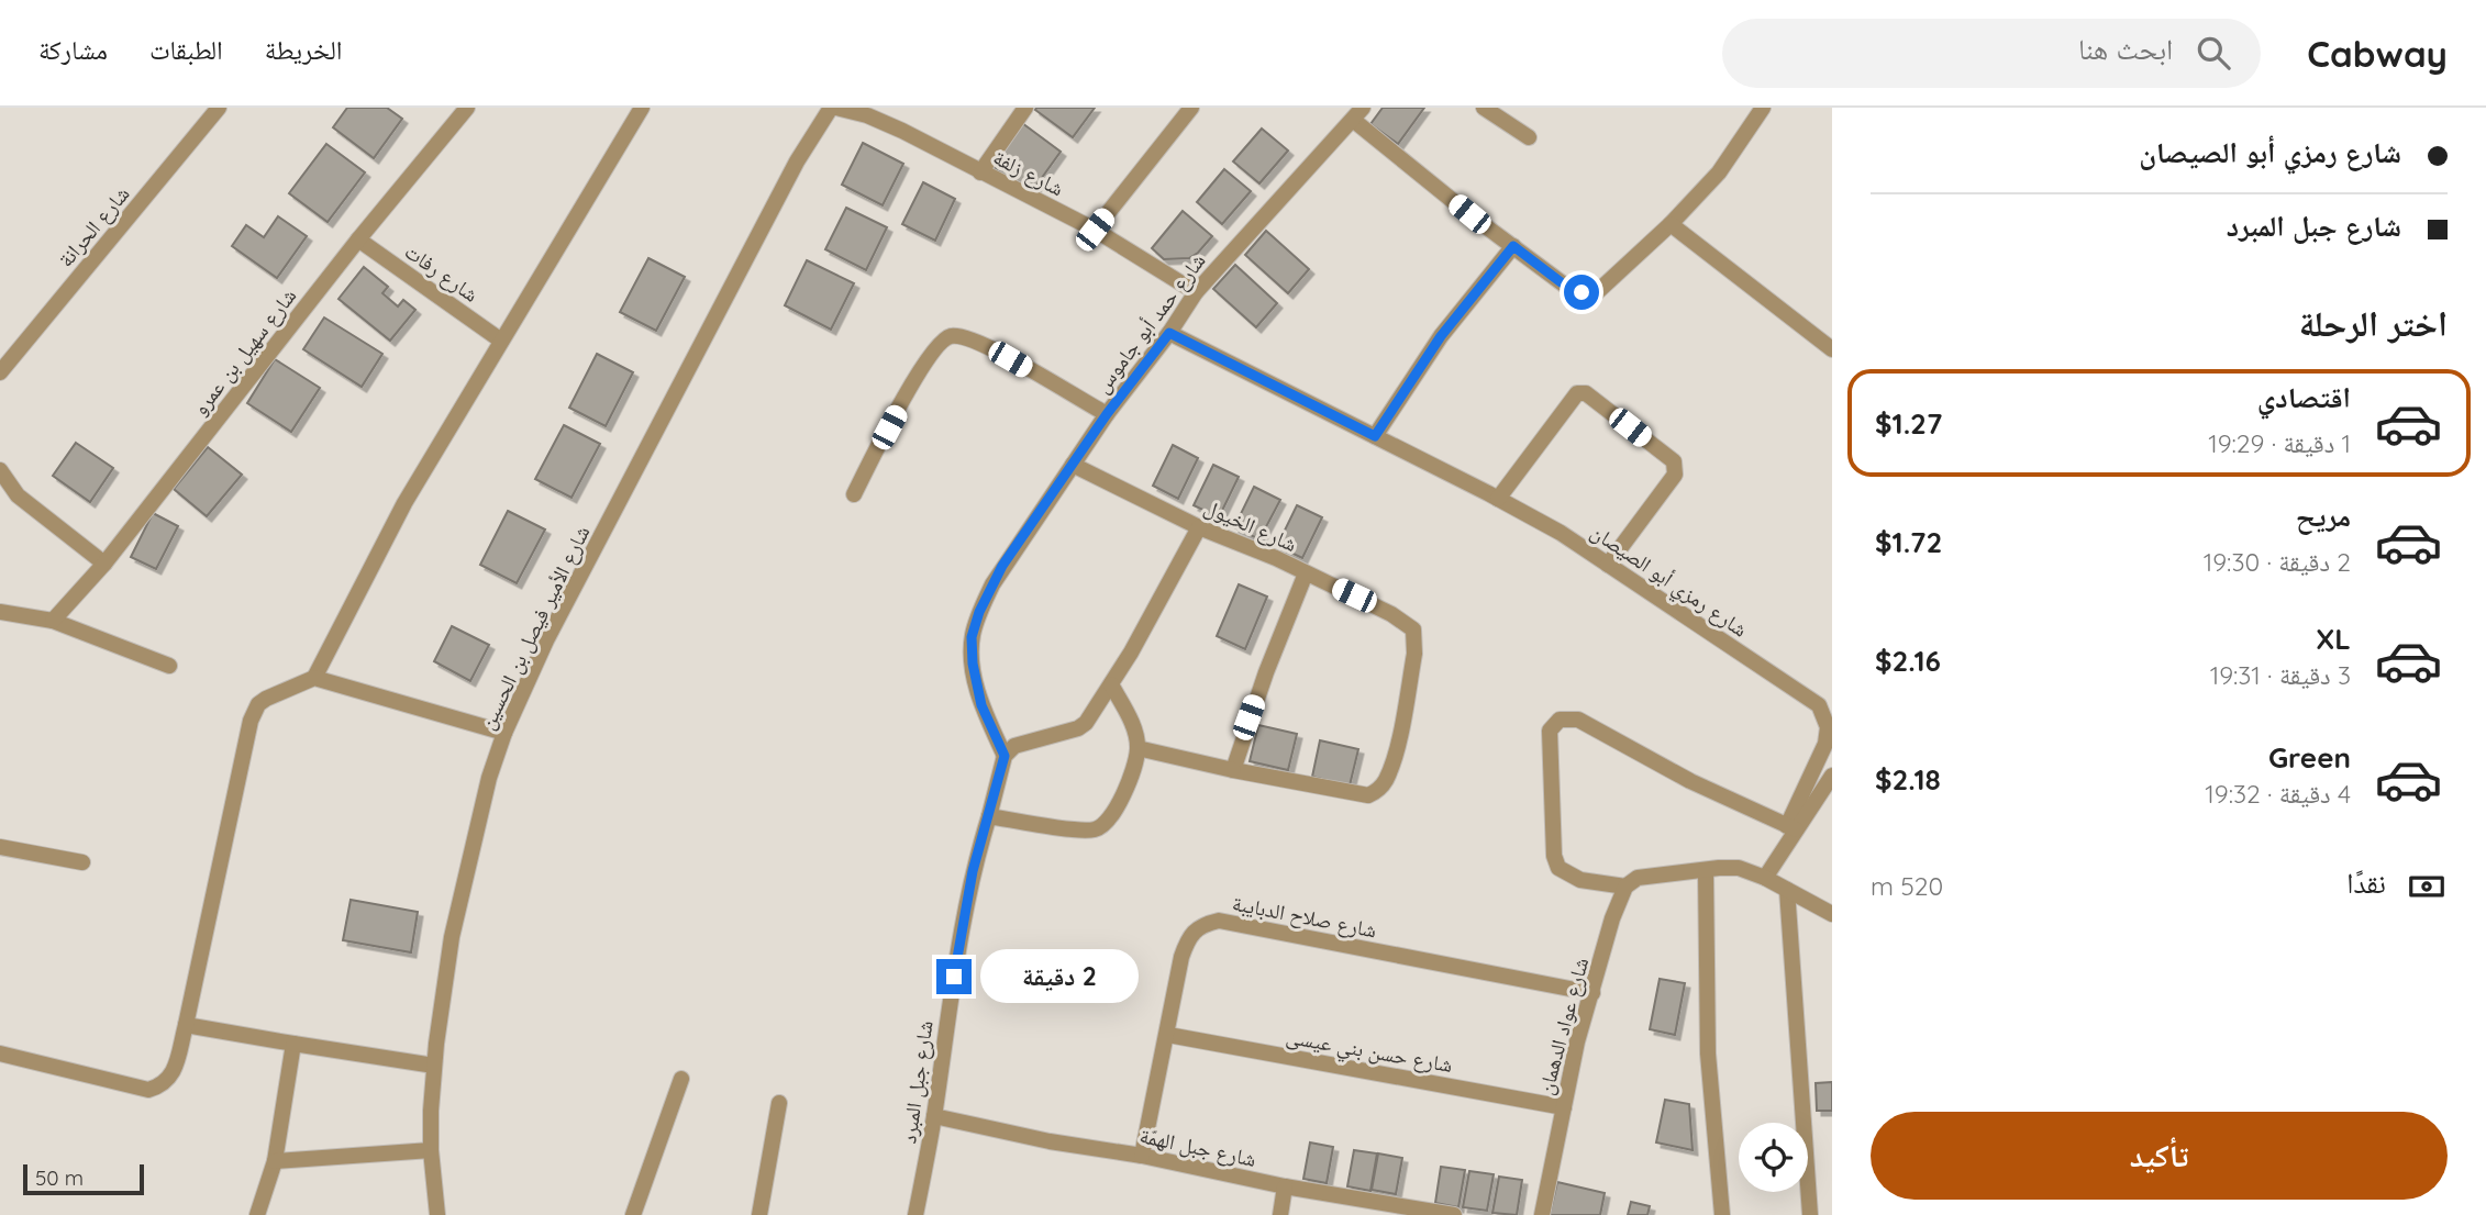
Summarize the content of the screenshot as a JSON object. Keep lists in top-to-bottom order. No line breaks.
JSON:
{"streets":{"street":["شارع زلفة","شارع الحرانة","شارع رفات","شارع حمد أبو جاموس","شارع سهيل بن عمرو","شارع الخيول","شارع رمزي أبو الصيصان","شارع الأمير فيصل بن الحسين","شارع صلاح الدبايبة","شارع عواد الدهمان","شارع حسن بني عيسى","شارع جبل المبرد","شارع جبل الهمّة"]},"crossings":[["شارع زلفة","شارع حمد أبو جاموس"],["شارع زلفة","شارع الأمير فيصل بن الحسين"],["شارع رفات","شارع سهيل بن عمرو"],["شارع حمد أبو جاموس","شارع الخيول"],["شارع حمد أبو جاموس","شارع رمزي أبو الصيصان"],["شارع حمد أبو جاموس","شارع جبل المبرد"],["شارع صلاح الدبايبة","شارع عواد الدهمان"],["شارع صلاح الدبايبة","شارع حسن بني عيسى"],["شارع صلاح الدبايبة","شارع جبل الهمّة"],["شارع عواد الدهمان","شارع حسن بني عيسى"],["شارع جبل المبرد","شارع جبل الهمّة"]],"scale_bar":"50 m","page":{"header":"Cabway","search":"ابحث هنا","nav":["الخريطة","الطبقات","مشاركة"],"banner":["شارع رمزي أبو الصيصان","شارع جبل المبرد"],"heading":"اختر الرحلة","list":[{"name":"اقتصادي","note":"1 دقيقة · 19:29","value":"$1.27"},{"name":"مريح","note":"2 دقيقة · 19:30","value":"$1.72"},{"name":"XL","note":"3 دقيقة · 19:31","value":"$2.16"},{"name":"Green","note":"4 دقيقة · 19:32","value":"$2.18"}],"pay":["نقدًا","520 m"],"bubble":"2 دقيقة","buttons":"تأكيد","scale":"50 m"}}
